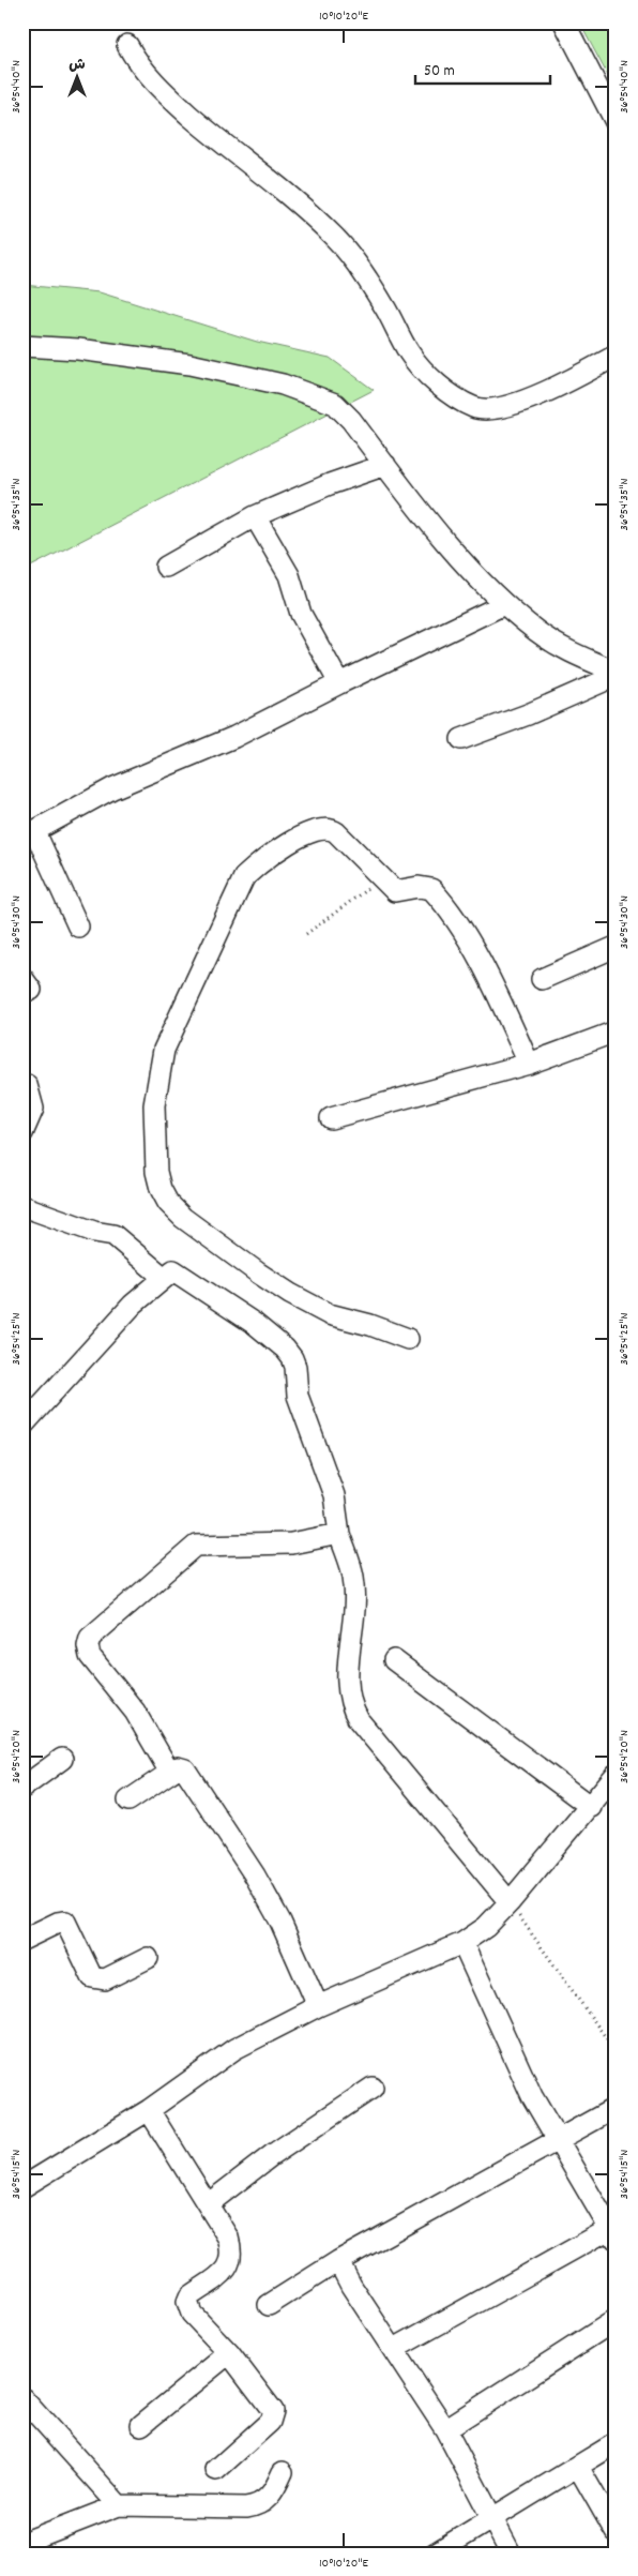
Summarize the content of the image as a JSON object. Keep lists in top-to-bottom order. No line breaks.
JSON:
{"scale_bar":"50 m","north":"top","coordinates":["10°10'20\"E","36°54'40\"N","36°54'35\"N","36°54'30\"N","36°54'25\"N","36°54'20\"N","36°54'15\"N"]}
